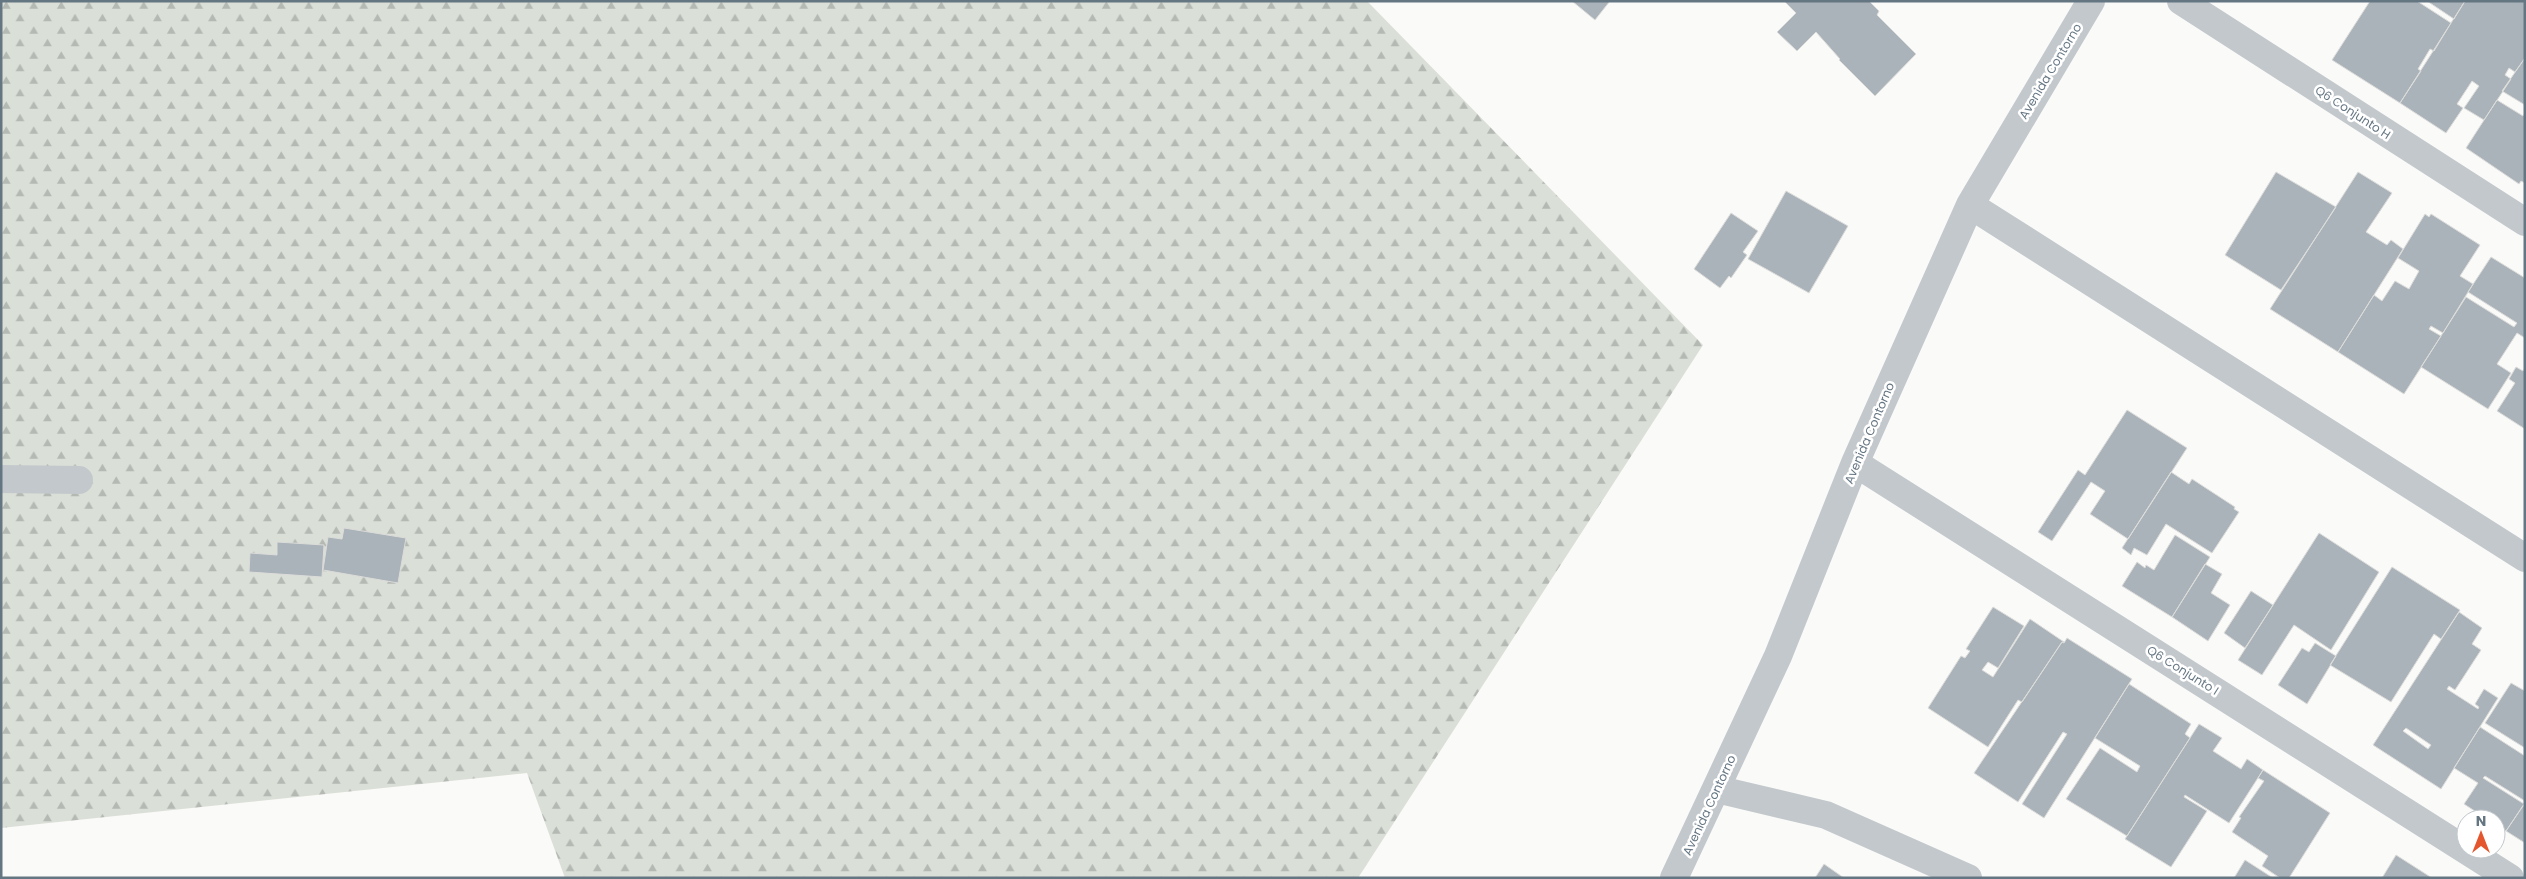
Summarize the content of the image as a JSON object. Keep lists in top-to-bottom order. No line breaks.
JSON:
{"streets":{"street":["Avenida Contorno","Q6 Conjunto H","Q6 Conjunto I"]},"crossings":[["Avenida Contorno","Q6 Conjunto I"]],"north":"top"}
